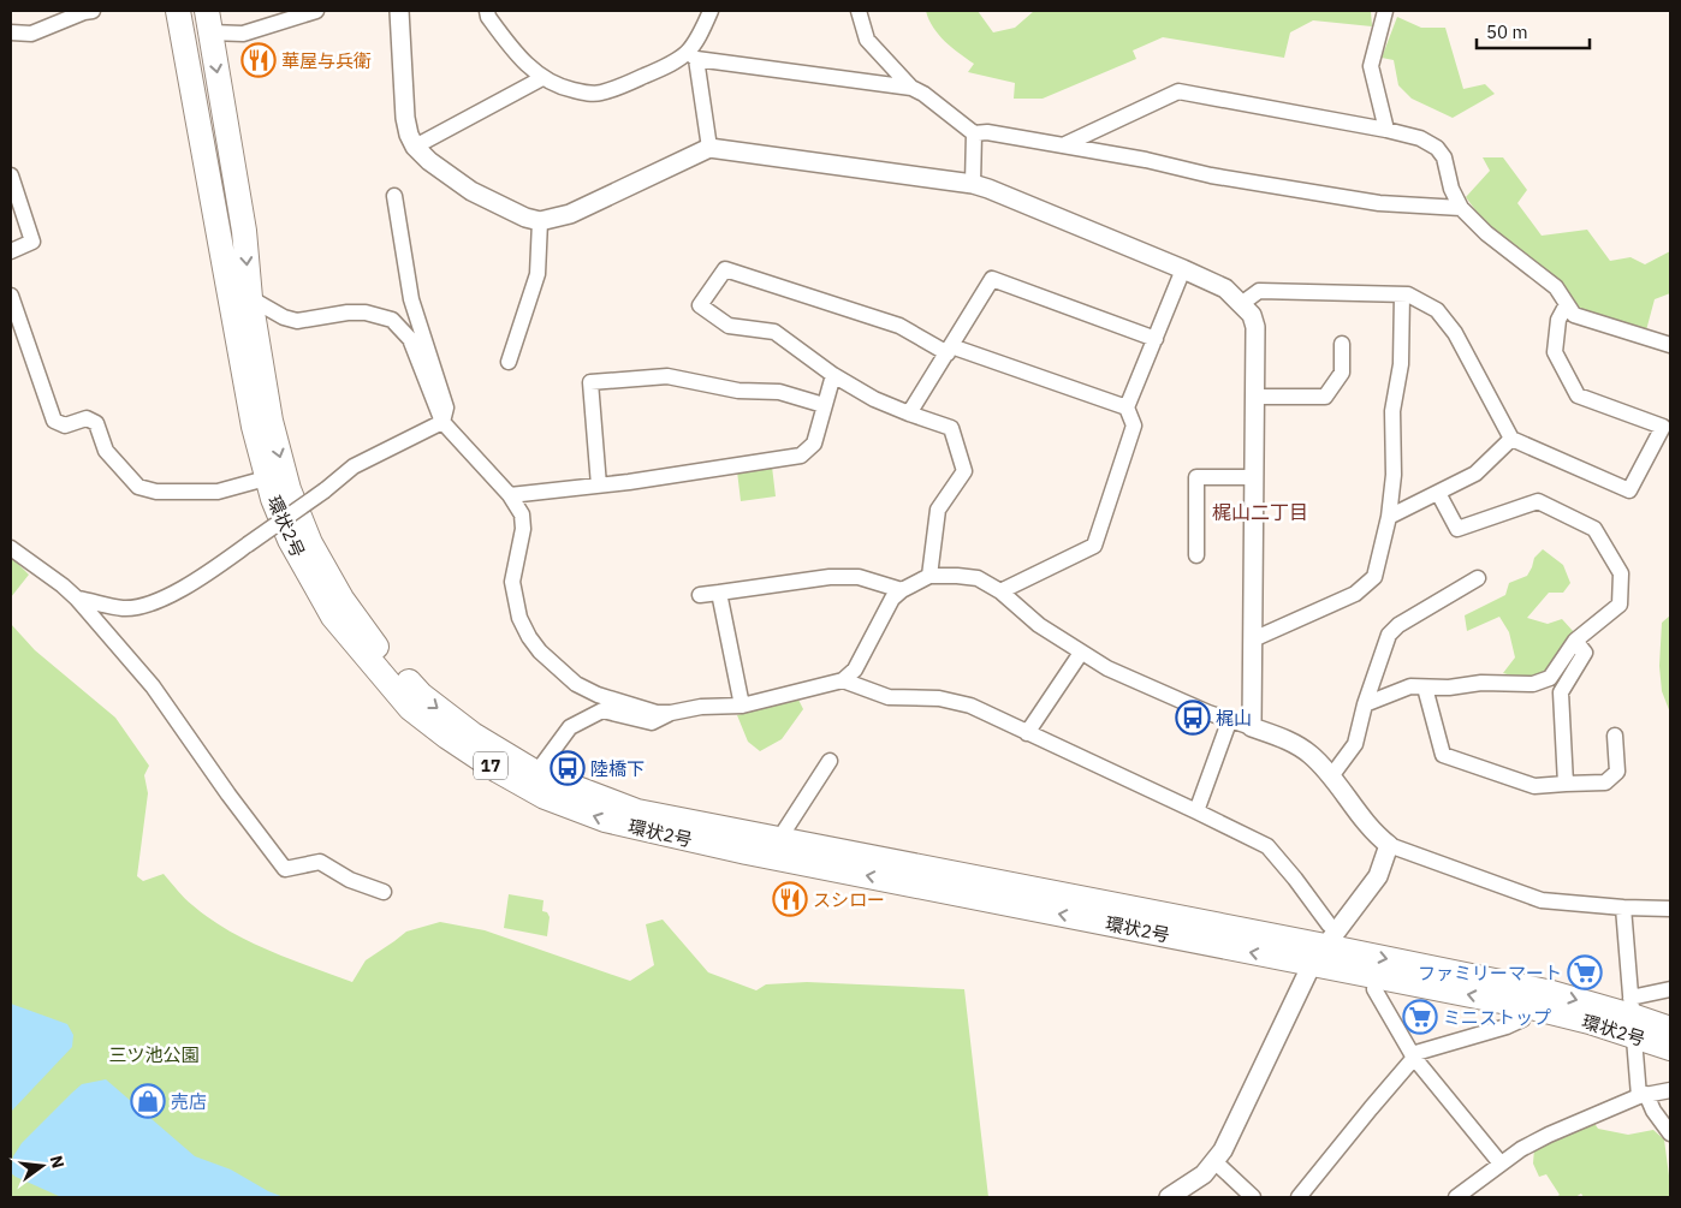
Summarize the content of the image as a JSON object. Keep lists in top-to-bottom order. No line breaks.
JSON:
{"streets":{"main road":["環状2号","17"]},"districts":["梶山二丁目"],"parks":["三ツ池公園"],"places":{"restaurant":["華屋与兵衛","スシロー"],"bus stop":["梶山","陸橋下"],"supermarket":["ファミリーマート","ミニストップ"],"shop":["売店"]},"scale_bar":"50 m","north":"right"}
